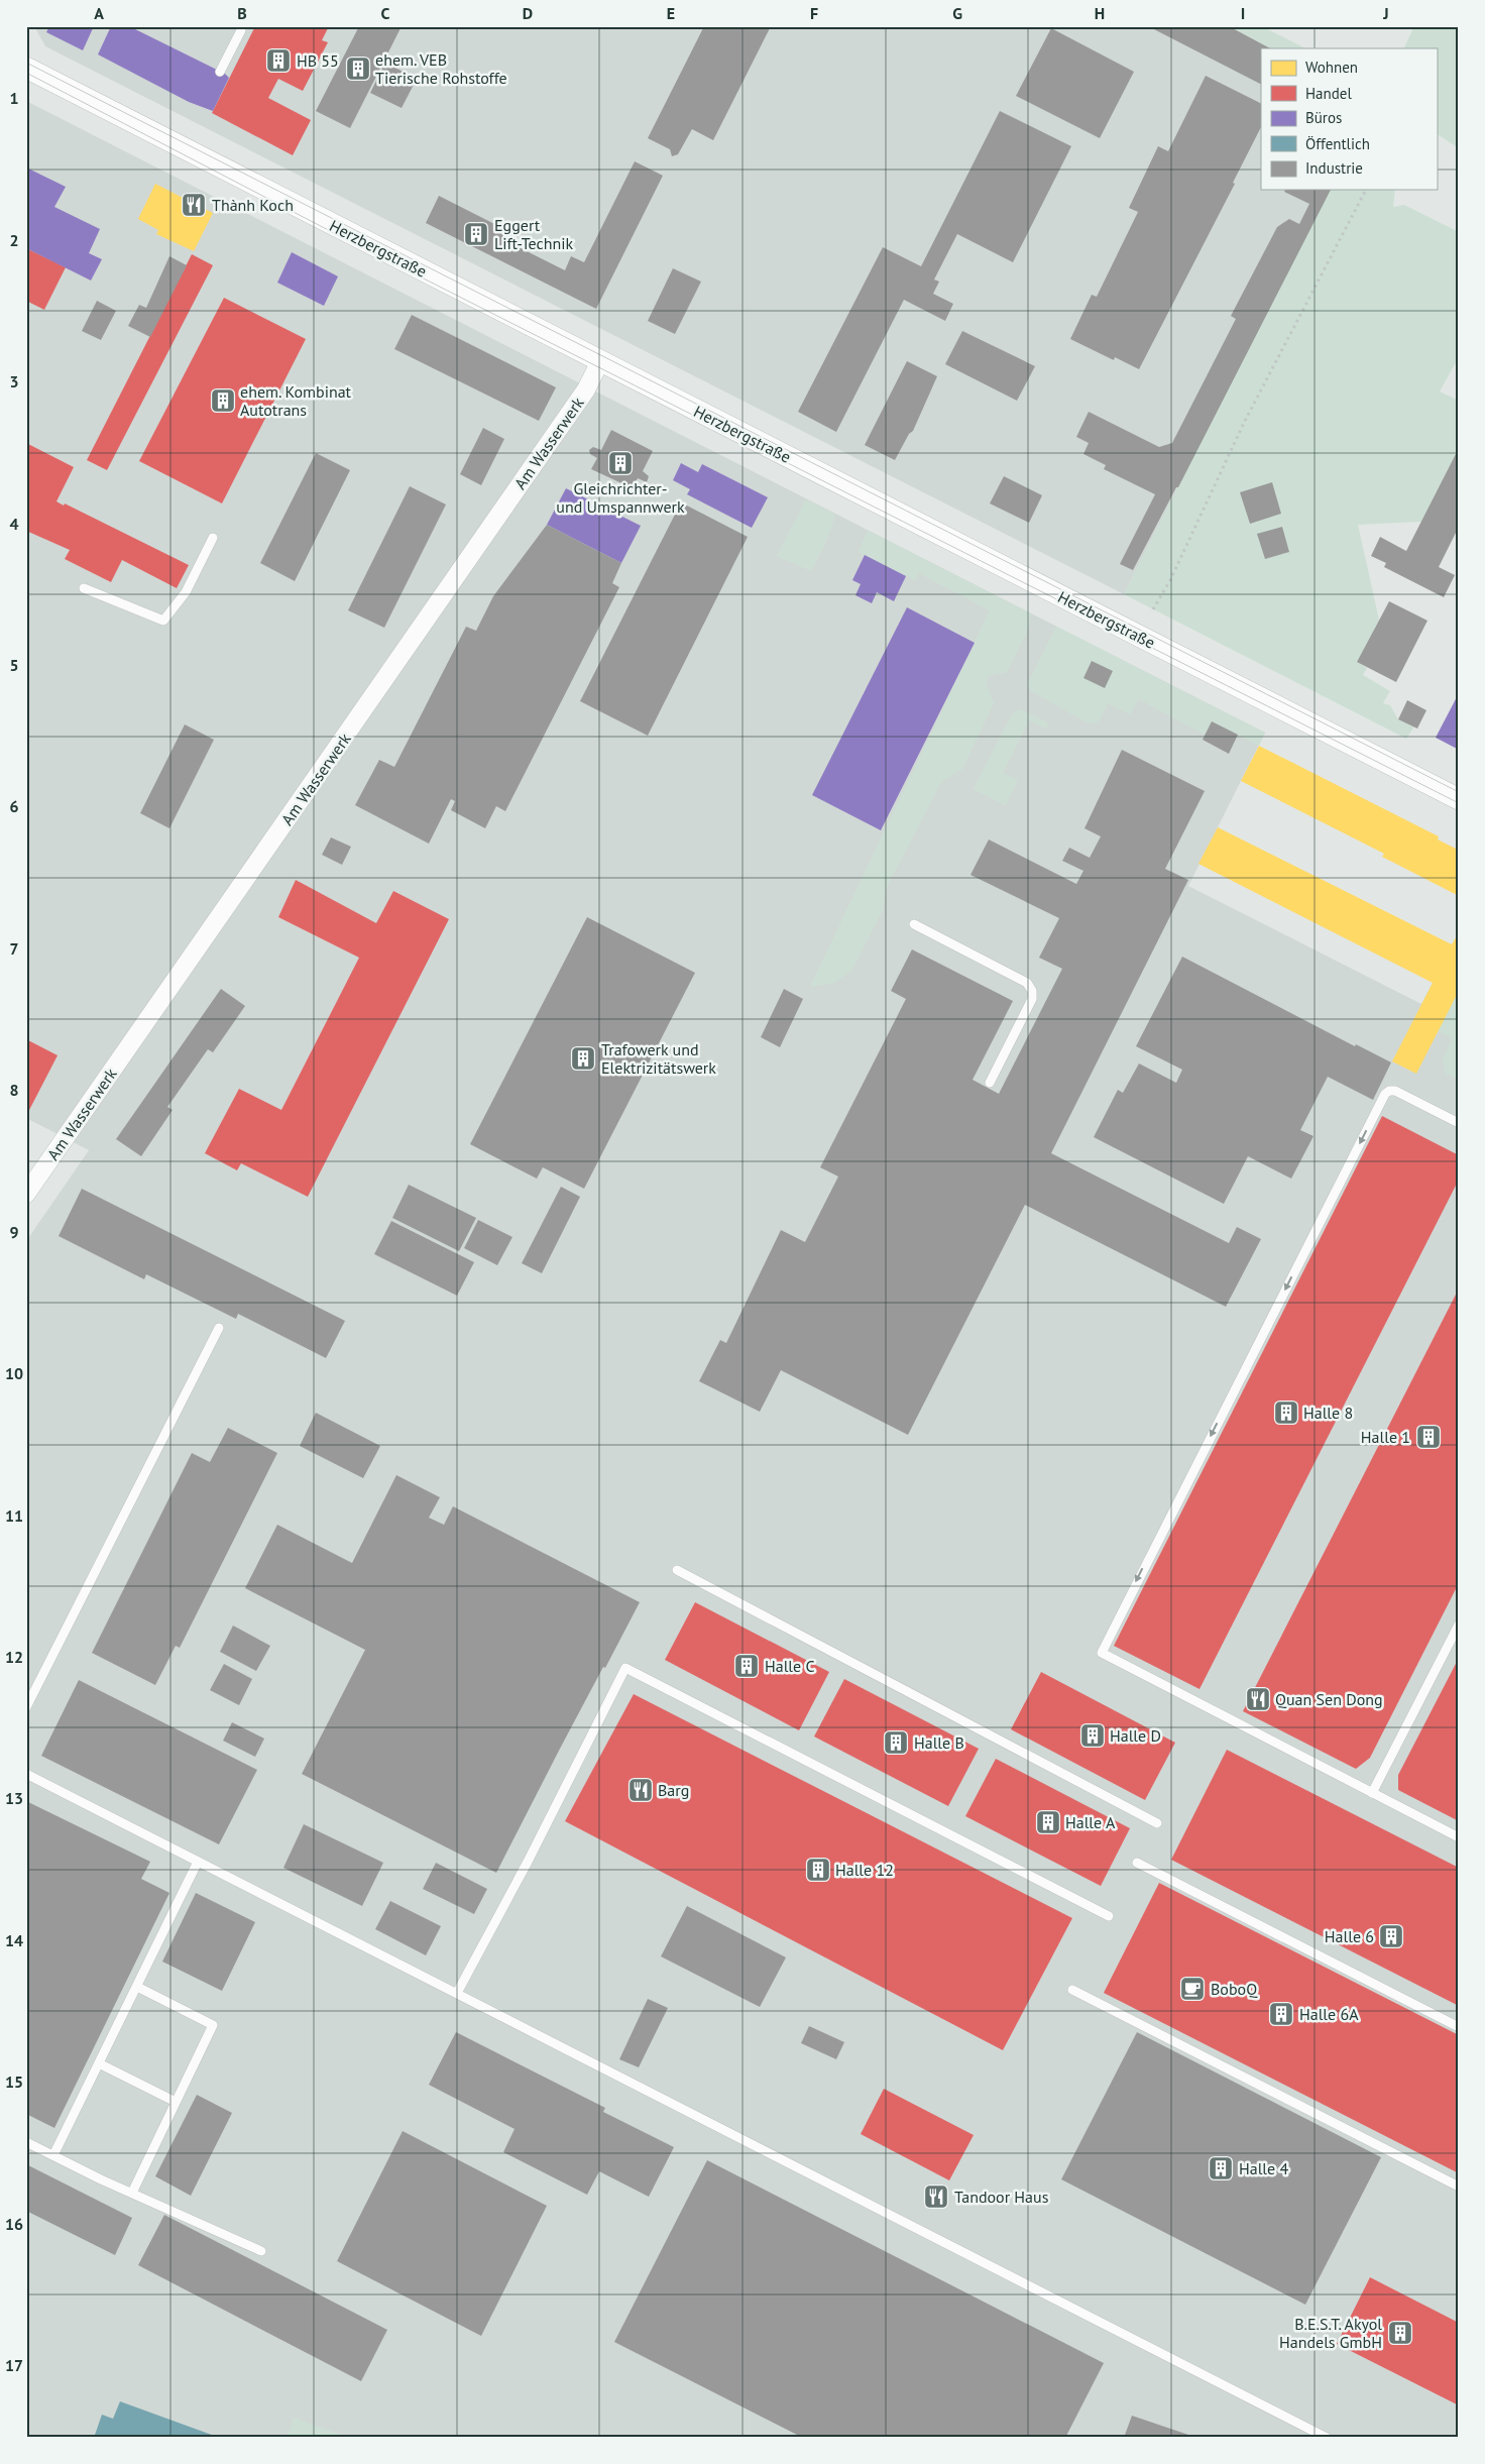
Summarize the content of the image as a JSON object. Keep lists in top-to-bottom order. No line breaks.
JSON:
{"streets":{"street":["Herzbergstraße","Am Wasserwerk"]},"crossings":[["Herzbergstraße","Am Wasserwerk"]],"places":{"building":["HB 55","ehem. VEB Tierische Rohstoffe","Eggert Lift-Technik","ehem. Kombinat Autotrans","Gleichrichter- und Umspannwerk","Trafowerk und Elektrizitätswerk","Halle 8","Halle 1","Halle C","Halle D","Halle B","Halle A","Halle 12","Halle 6","Halle 6A","Halle 4","B.E.S.T. Akyol Handels GmbH"],"restaurant":["Thành Koch","Quan Sen Dong","Barg","Tandoor Haus"],"cafe":["BoboQ"]},"legend":["Wohnen","Handel","Büros","Öffentlich","Industrie"],"grid":{"columns":["A","B","C","D","E","F","G","H","I","J"],"rows":["1","2","3","4","5","6","7","8","9","10","11","12","13","14","15","16","17"]}}
